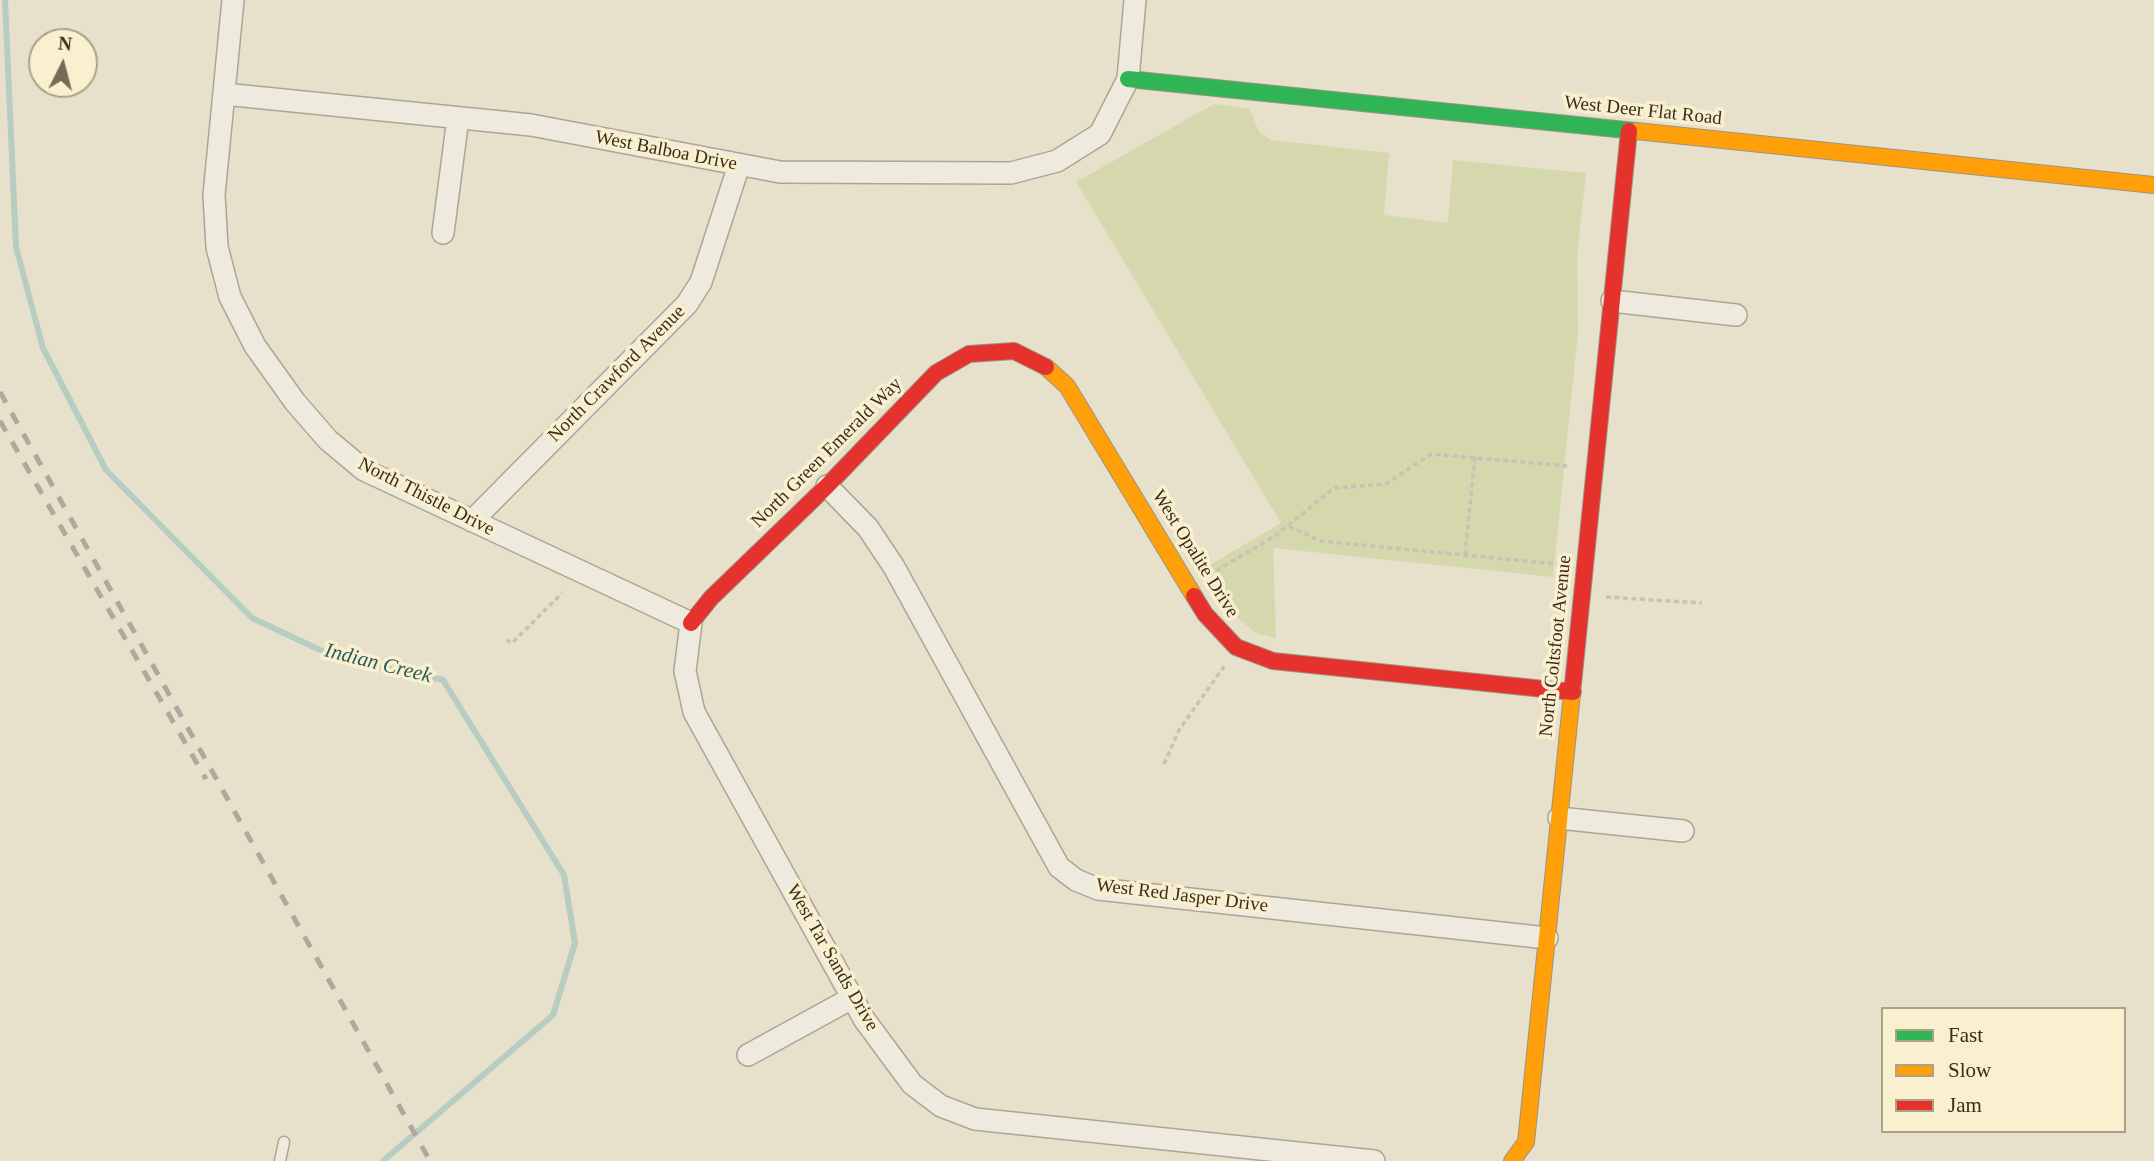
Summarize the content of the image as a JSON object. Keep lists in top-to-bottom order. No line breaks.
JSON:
{"streets":{"street":["West Deer Flat Road","West Balboa Drive","North Crawford Avenue","North Green Emerald Way","North Thistle Drive","West Opalite Drive","North Coltsfoot Avenue","West Red Jasper Drive","West Tar Sands Drive"]},"crossings":[["West Deer Flat Road","West Balboa Drive"],["West Deer Flat Road","North Coltsfoot Avenue"],["West Balboa Drive","North Crawford Avenue"],["West Balboa Drive","North Thistle Drive"],["North Crawford Avenue","North Thistle Drive"],["North Green Emerald Way","North Thistle Drive"],["North Green Emerald Way","West Opalite Drive"],["North Green Emerald Way","West Red Jasper Drive"],["North Green Emerald Way","West Tar Sands Drive"],["North Thistle Drive","West Tar Sands Drive"],["West Opalite Drive","North Coltsfoot Avenue"],["North Coltsfoot Avenue","West Red Jasper Drive"]],"water":["Indian Creek"],"legend":["Fast","Slow","Jam"],"north":"top"}
